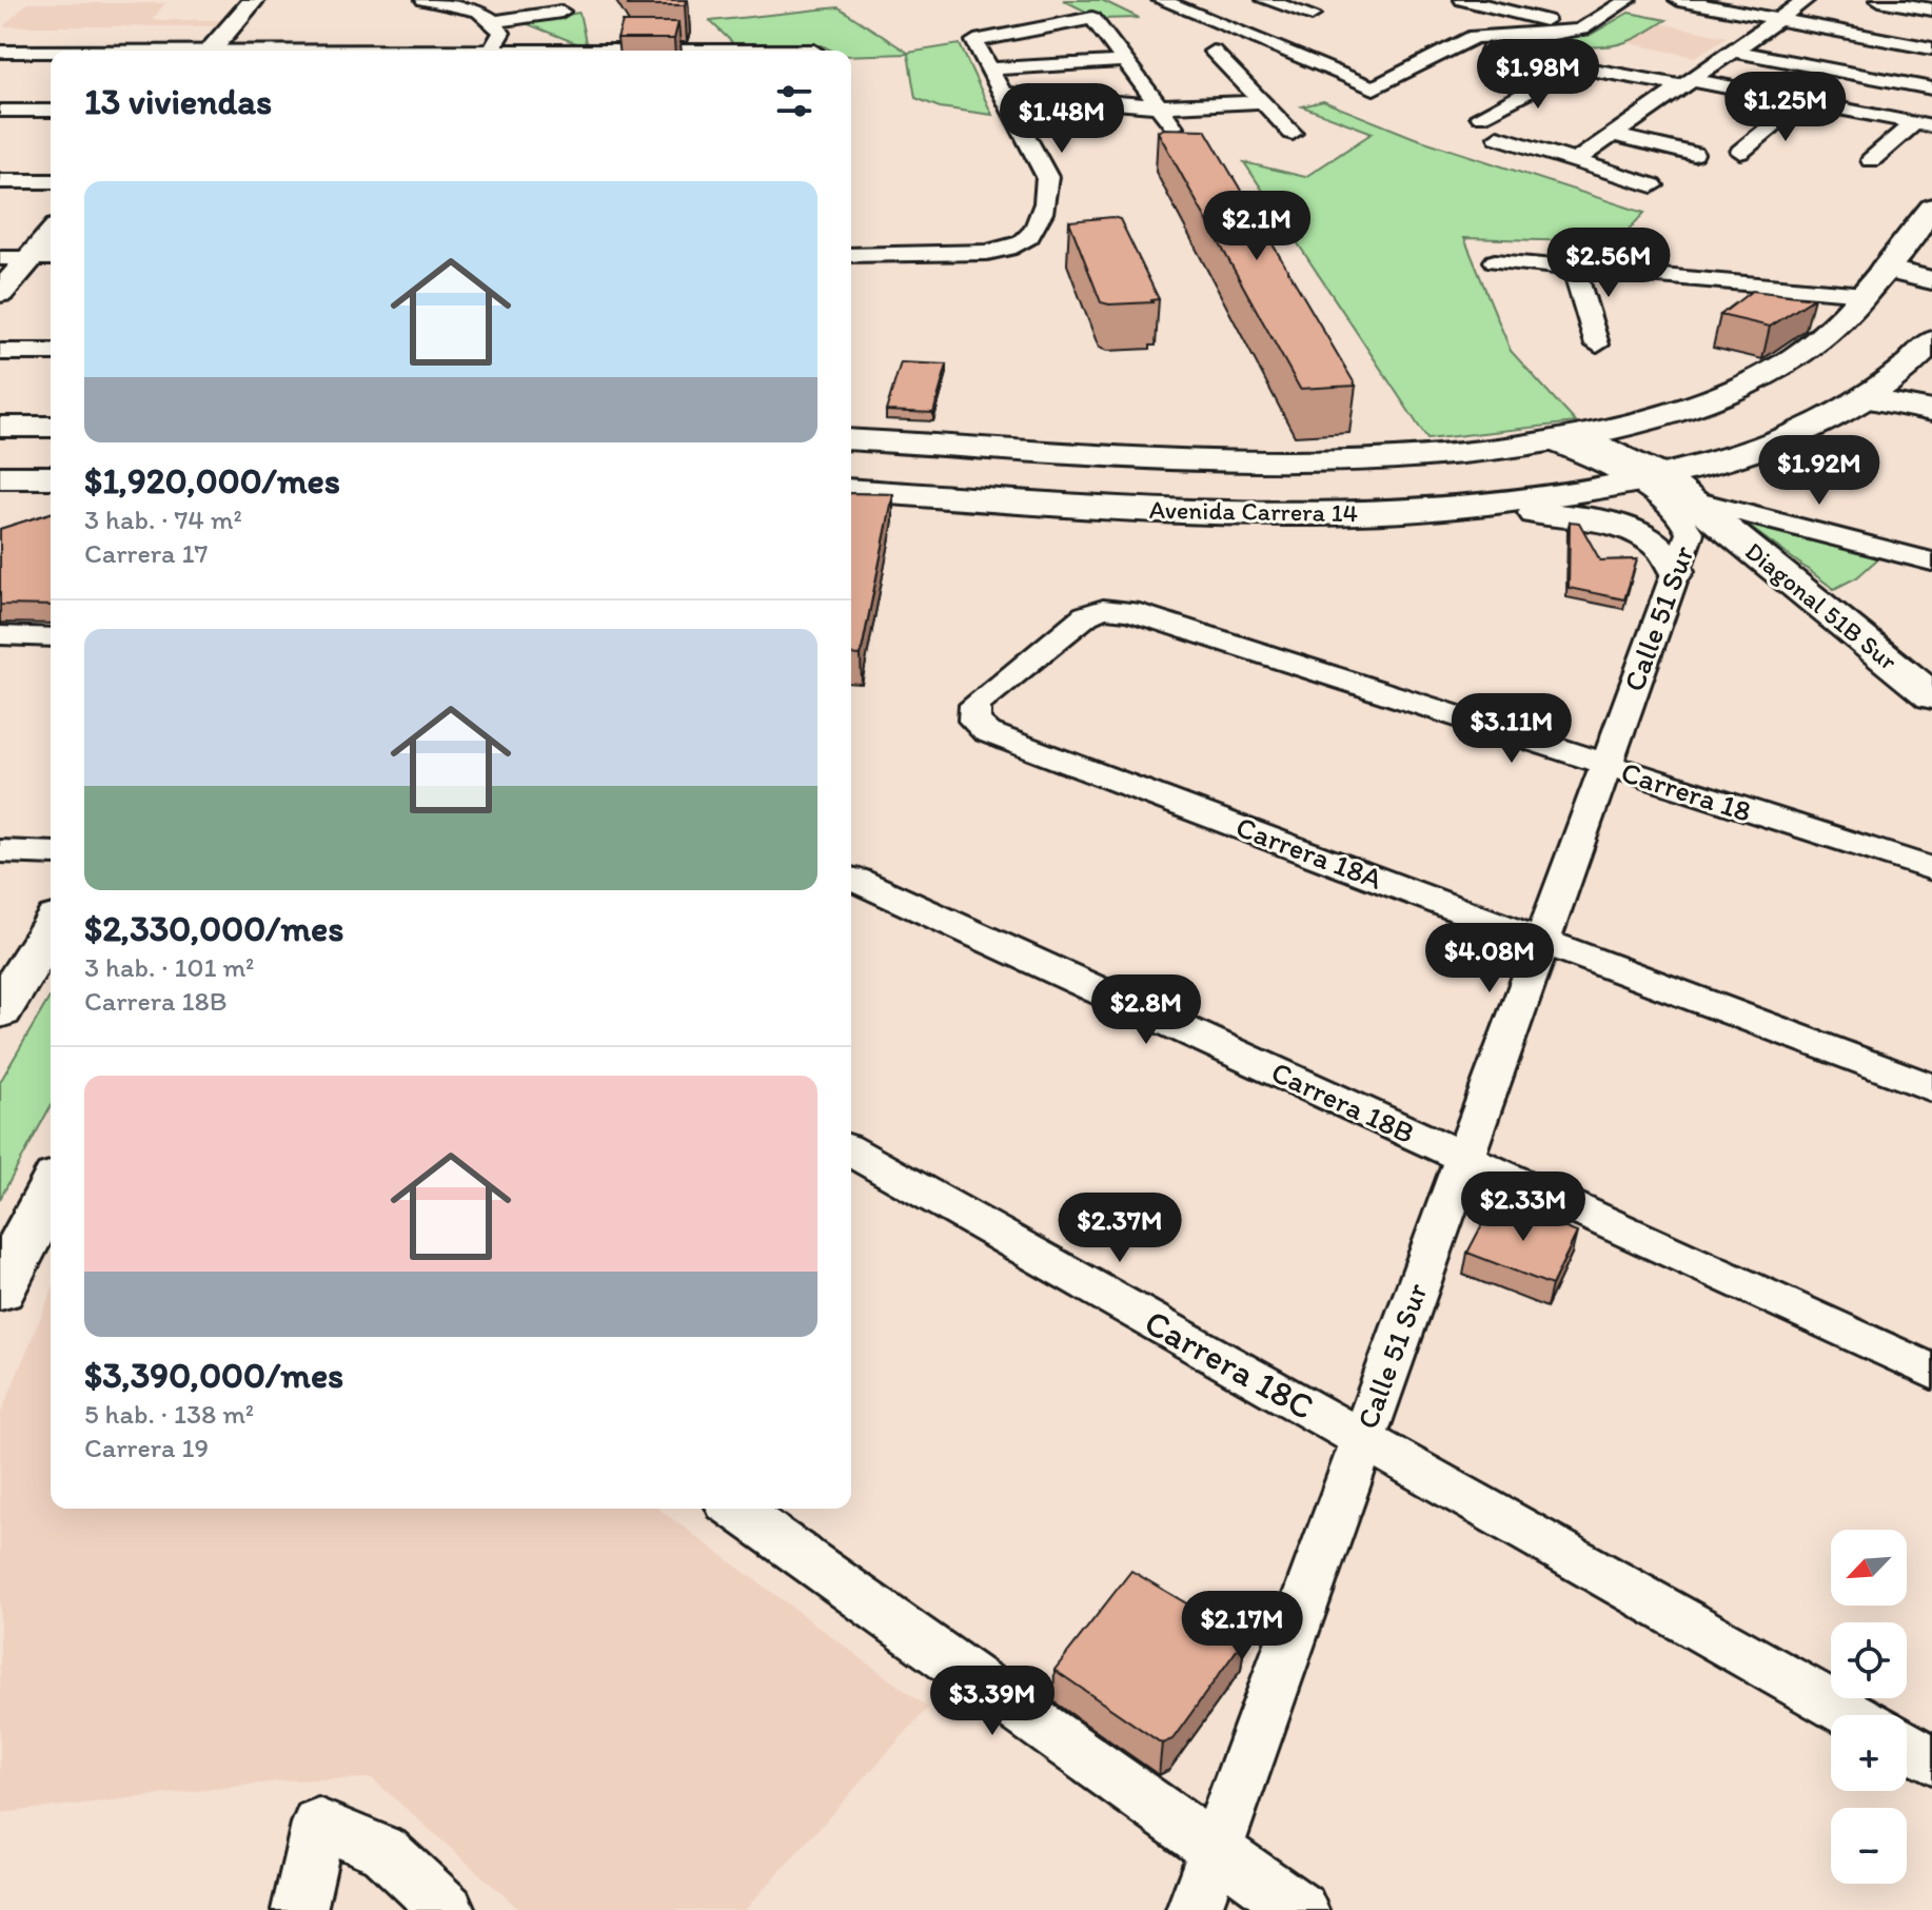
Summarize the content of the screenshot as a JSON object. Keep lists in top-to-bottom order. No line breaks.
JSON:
{"streets":{"main road":["Avenida Carrera 14","Diagonal 51B Sur"],"street":["Calle 51 Sur","Carrera 18","Carrera 18A","Carrera 18B","Carrera 18C"]},"crossings":[["Avenida Carrera 14","Diagonal 51B Sur"],["Avenida Carrera 14","Calle 51 Sur"],["Diagonal 51B Sur","Calle 51 Sur"],["Calle 51 Sur","Carrera 18"],["Calle 51 Sur","Carrera 18A"],["Calle 51 Sur","Carrera 18B"],["Calle 51 Sur","Carrera 18C"],["Carrera 18","Carrera 18A"]],"north":"bottom left","page":{"price":["$1.98M","$1.25M","$1.48M","$2.1M","$2.56M","$1.92M","$3.11M","$4.08M","$2.8M","$2.33M","$2.37M","$2.17M","$3.39M"],"heading":"13 viviendas","list":[{"name":"$1,920,000/mes","note":"3 hab. · 74 m² · Carrera 17"},{"name":"$2,330,000/mes","note":"3 hab. · 101 m² · Carrera 18B"},{"name":"$3,390,000/mes","note":"5 hab. · 138 m² · Carrera 19"}],"map_buttons":["+","−"]}}
